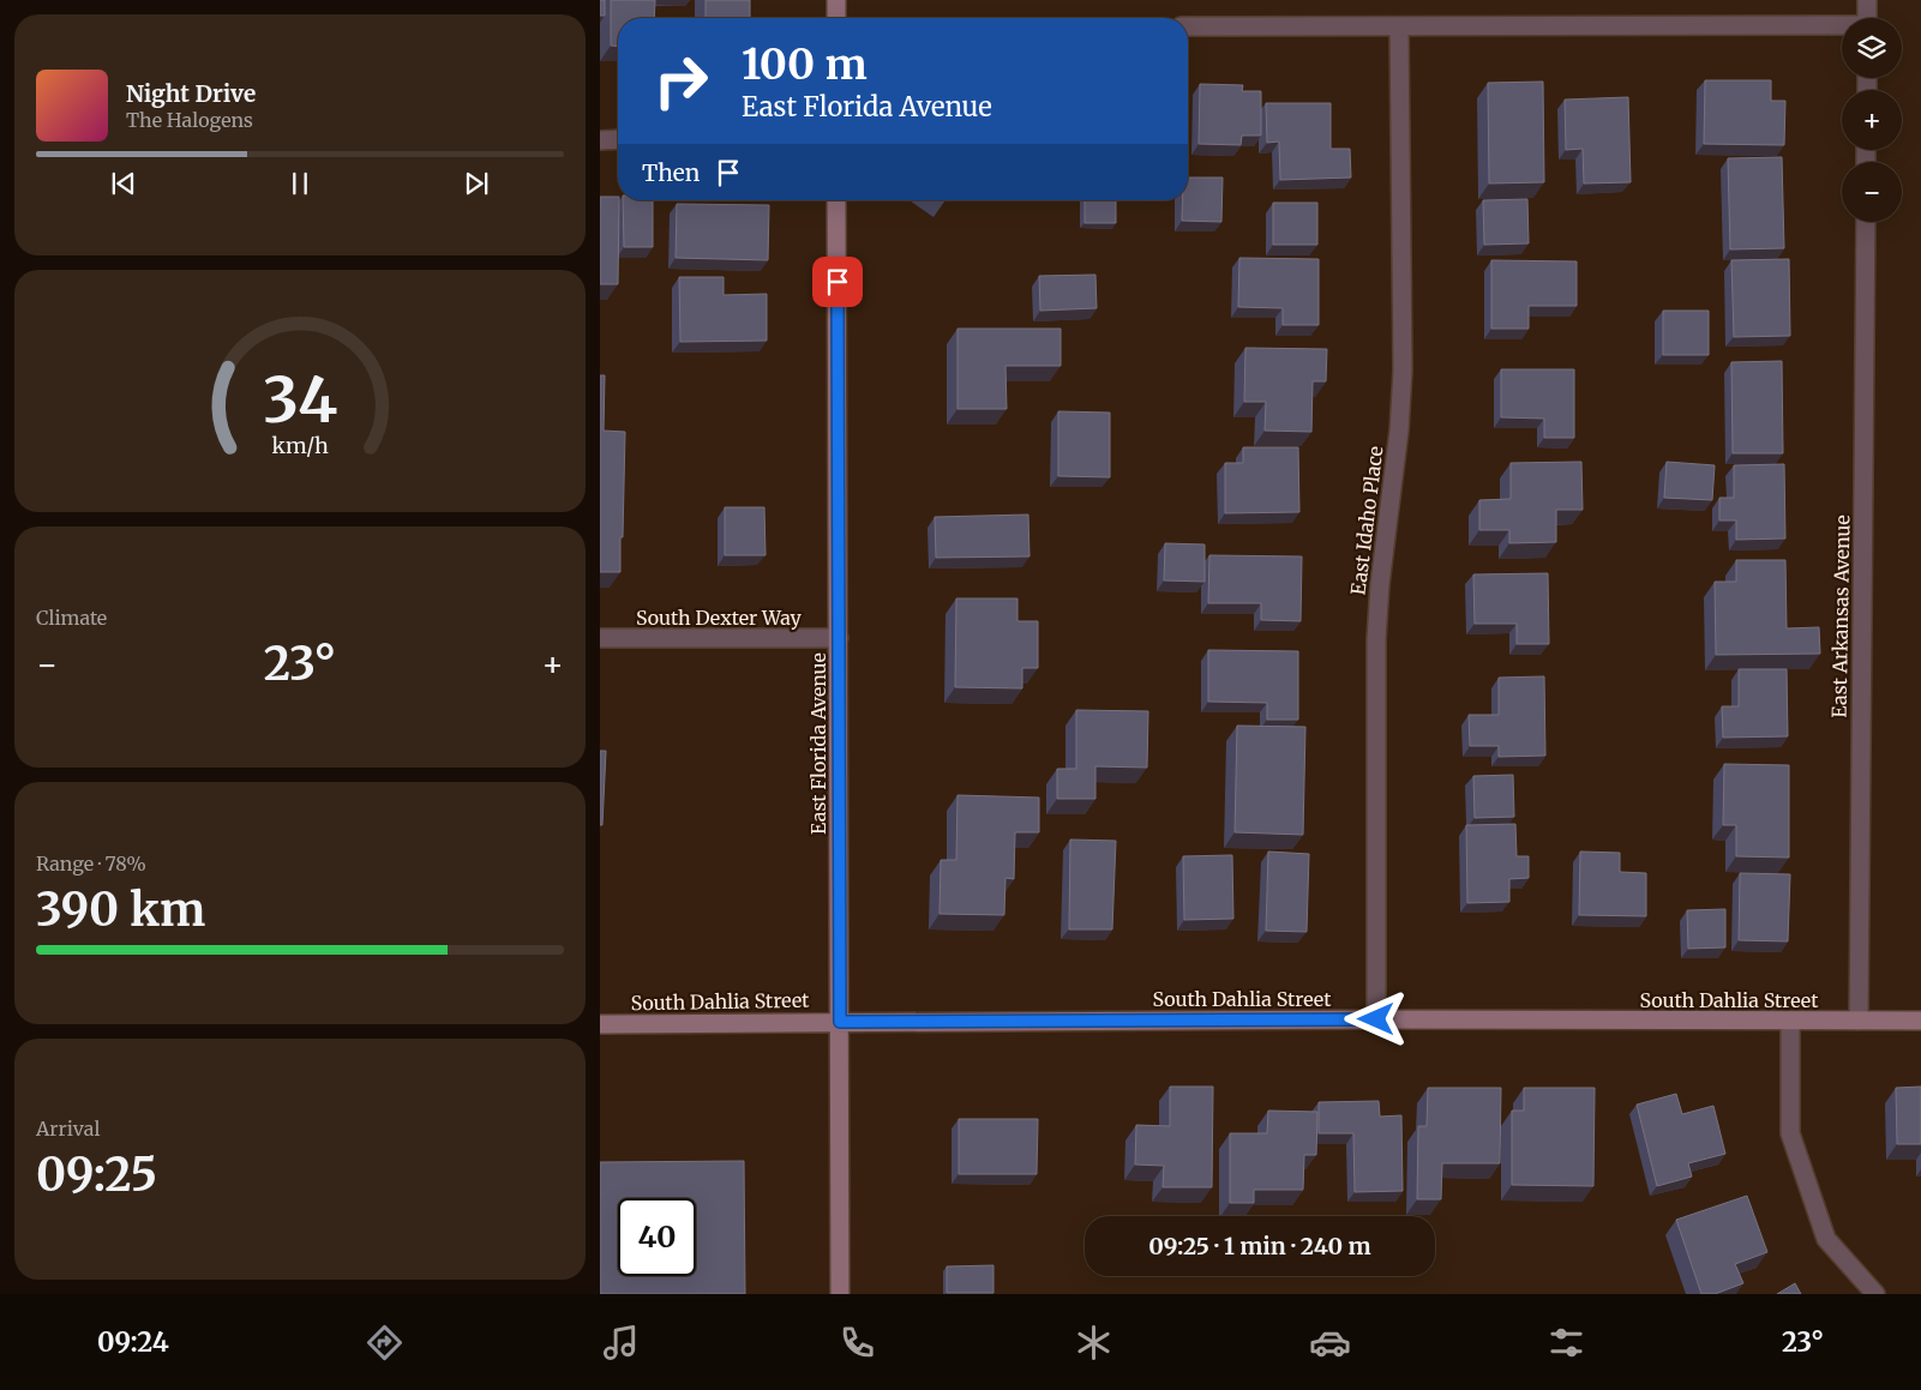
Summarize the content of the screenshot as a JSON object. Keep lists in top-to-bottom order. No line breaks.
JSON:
{"streets":{"street":["East Idaho Place","East Arkansas Avenue","South Dexter Way","East Florida Avenue","South Dahlia Street"]},"crossings":[["East Idaho Place","South Dahlia Street"],["East Arkansas Avenue","South Dahlia Street"],["South Dexter Way","East Florida Avenue"],["East Florida Avenue","South Dahlia Street"]],"page":{"map_buttons":["+","−"],"turn":["100 m","East Florida Avenue"],"song":["Night Drive","The Halogens"],"then":"Then","tile":["Climate",["Range · 78%","390 km"],["Arrival","09:25"]],"heat":["−","23°","+"],"limit":"40","trip":"09:25 · 1 min · 240 m","tabs":["09:24","23°"],"gauge":["34","km/h"]}}
